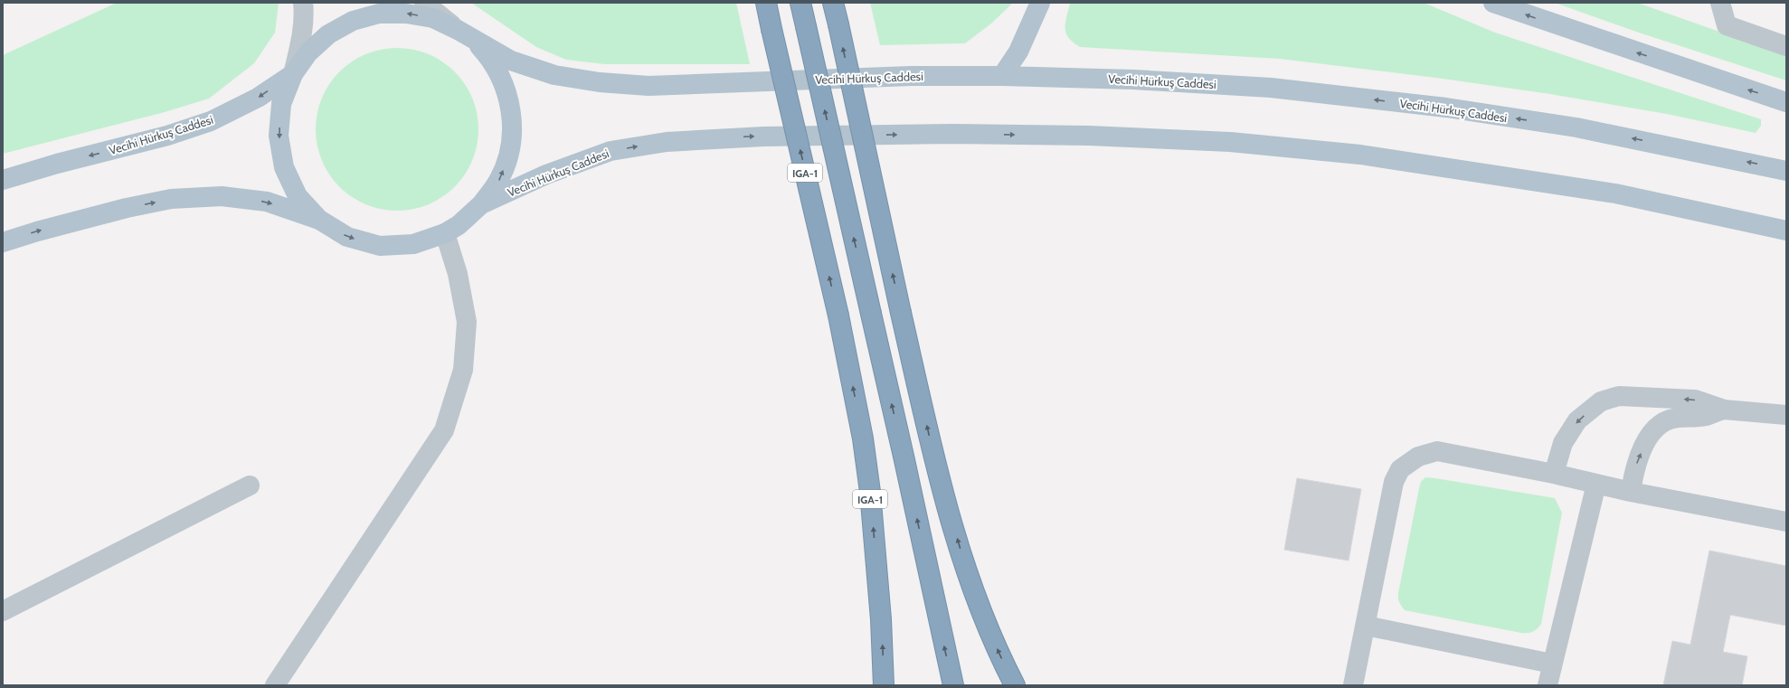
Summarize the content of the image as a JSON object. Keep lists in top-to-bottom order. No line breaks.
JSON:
{"streets":{"highway":["IGA-1"],"main road":["Vecihi Hürkuş Caddesi"]}}
